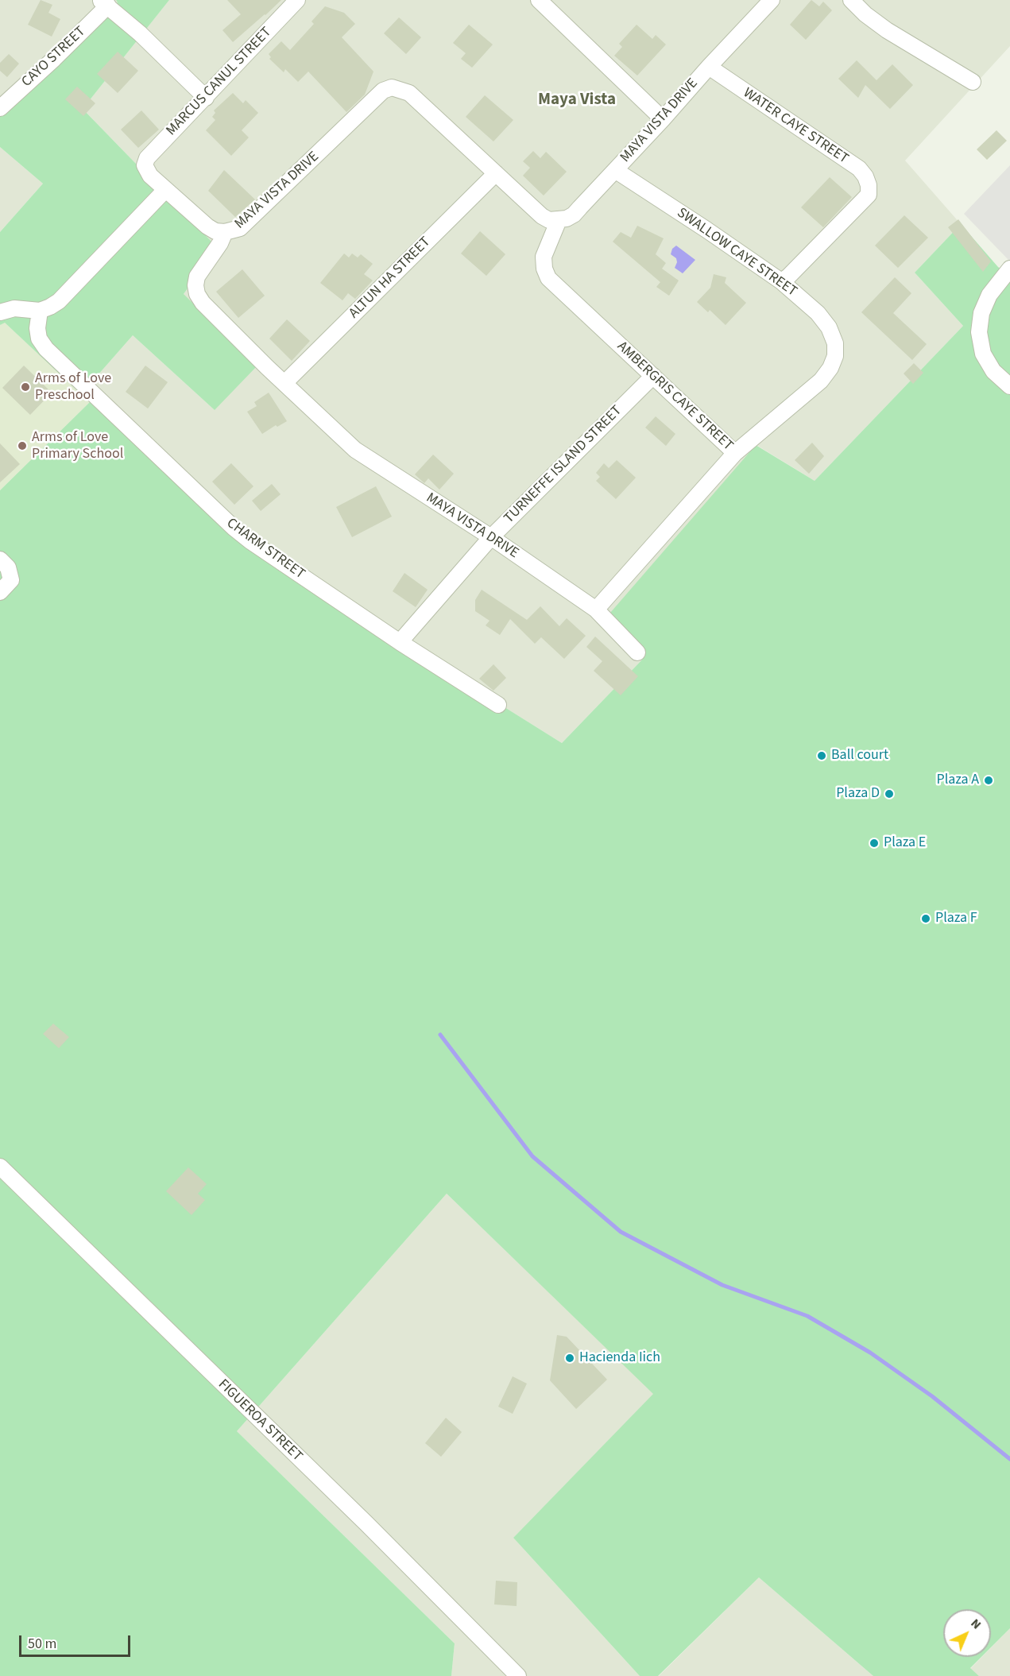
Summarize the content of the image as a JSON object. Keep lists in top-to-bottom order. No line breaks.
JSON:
{"streets":{"street":["CAYO STREET","MARCUS CANUL STREET","MAYA VISTA DRIVE","WATER CAYE STREET","SWALLOW CAYE STREET","ALTUN HA STREET","AMBERGRIS CAYE STREET","TURNEFFE ISLAND STREET","CHARM STREET","FIGUEROA STREET"]},"crossings":[["MAYA VISTA DRIVE","WATER CAYE STREET"],["MAYA VISTA DRIVE","SWALLOW CAYE STREET"],["MAYA VISTA DRIVE","ALTUN HA STREET"],["MAYA VISTA DRIVE","AMBERGRIS CAYE STREET"],["MAYA VISTA DRIVE","TURNEFFE ISLAND STREET"],["WATER CAYE STREET","SWALLOW CAYE STREET"],["SWALLOW CAYE STREET","AMBERGRIS CAYE STREET"],["AMBERGRIS CAYE STREET","TURNEFFE ISLAND STREET"],["TURNEFFE ISLAND STREET","CHARM STREET"]],"districts":["Maya Vista"],"places":["Arms of Love Preschool","Arms of Love Primary School","Ball court","Plaza A","Plaza D","Plaza E","Plaza F","Hacienda Iich"],"scale_bar":"50 m","north":"top right"}
